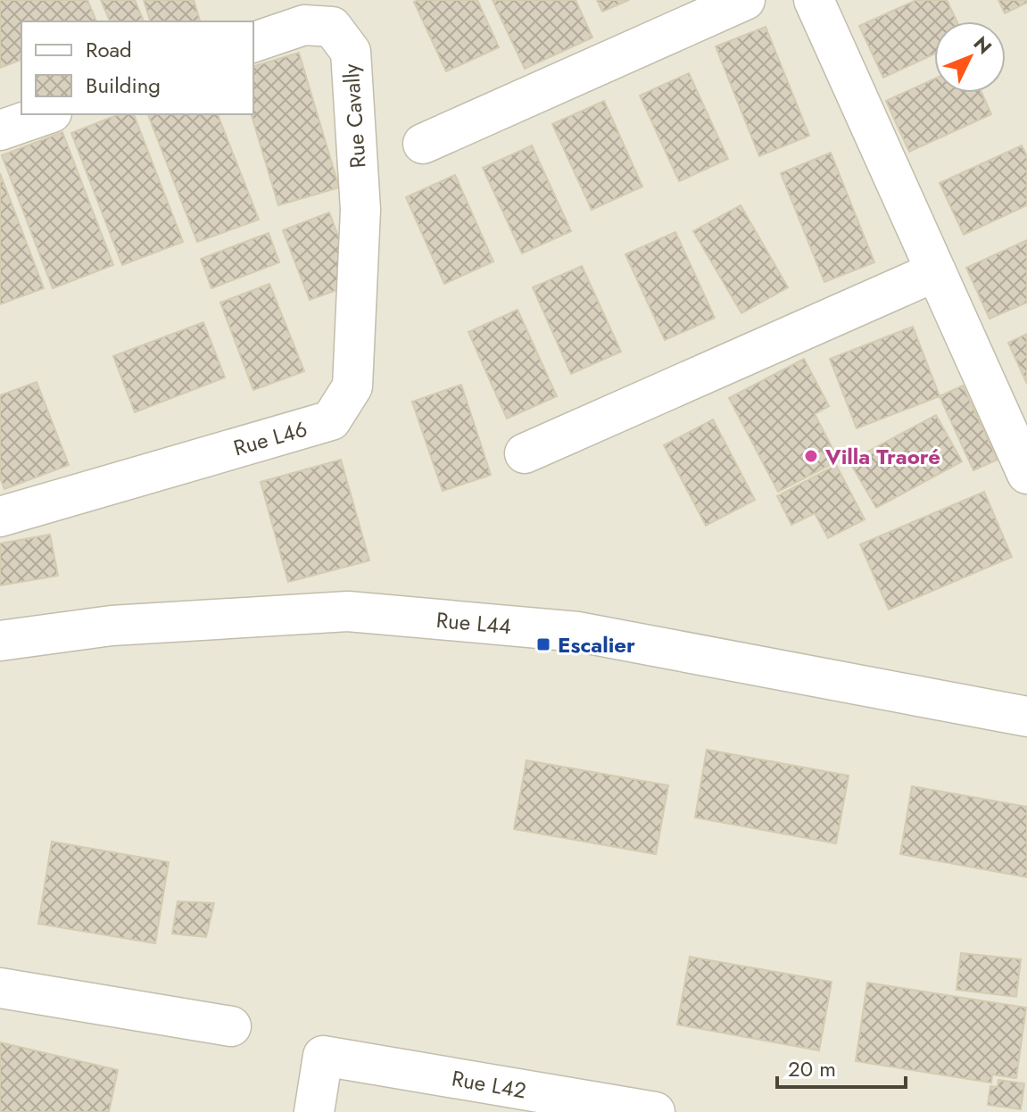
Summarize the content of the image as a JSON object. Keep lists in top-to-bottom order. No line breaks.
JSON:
{"streets":{"street":["Rue Cavally","Rue L46","Rue L44","Rue L42"]},"crossings":[["Rue Cavally","Rue L46"]],"places":{"other":["Villa Traoré"],"transit":["Escalier"]},"legend":["Road","Building"],"scale_bar":"20 m","north":"top right"}
